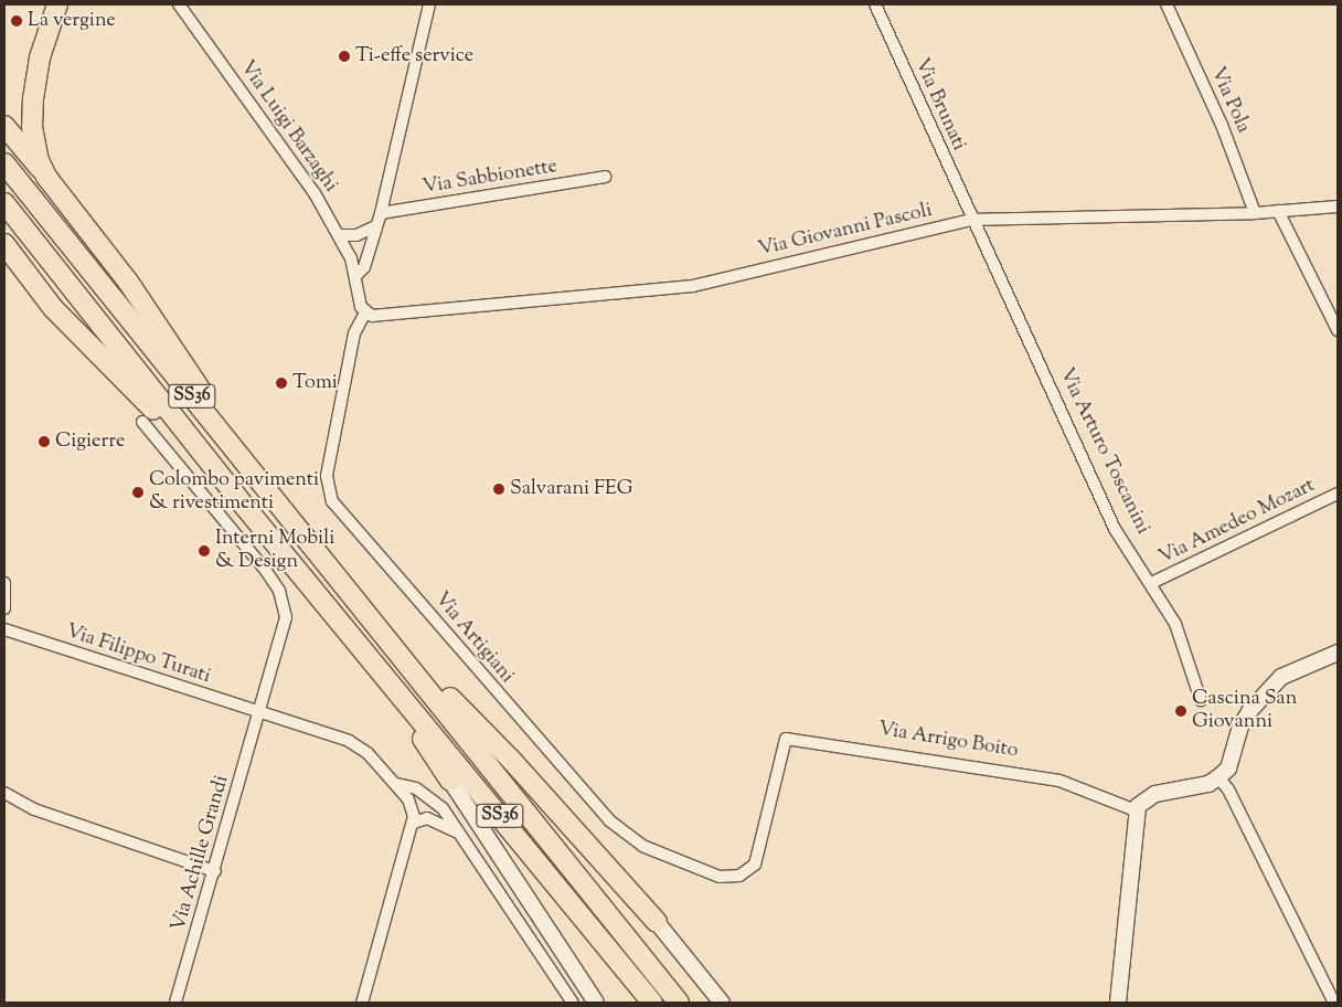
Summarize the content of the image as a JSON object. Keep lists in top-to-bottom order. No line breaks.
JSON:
{"streets":{"highway":["SS36"],"street":["Via Pola","Via Brunati","Via Luigi Barzaghi","Via Sabbionette","Via Giovanni Pascoli","Via Arturo Toscanini","Via Amedeo Mozart","Via Artigiani","Via Filippo Turati","Via Arrigo Boito","Via Achille Grandi"]},"crossings":[["Via Pola","Via Giovanni Pascoli"],["Via Brunati","Via Giovanni Pascoli"],["Via Brunati","Via Arturo Toscanini"],["Via Giovanni Pascoli","Via Arturo Toscanini"],["Via Giovanni Pascoli","Via Artigiani"],["Via Arturo Toscanini","Via Amedeo Mozart"],["Via Artigiani","Via Arrigo Boito"],["Via Filippo Turati","Via Achille Grandi"]],"places":["La vergine","Ti-effe service","Tomi","Cigierre","Salvarani FEG","Colombo pavimenti & rivestimenti","Interni Mobili & Design","Cascina San Giovanni"]}
